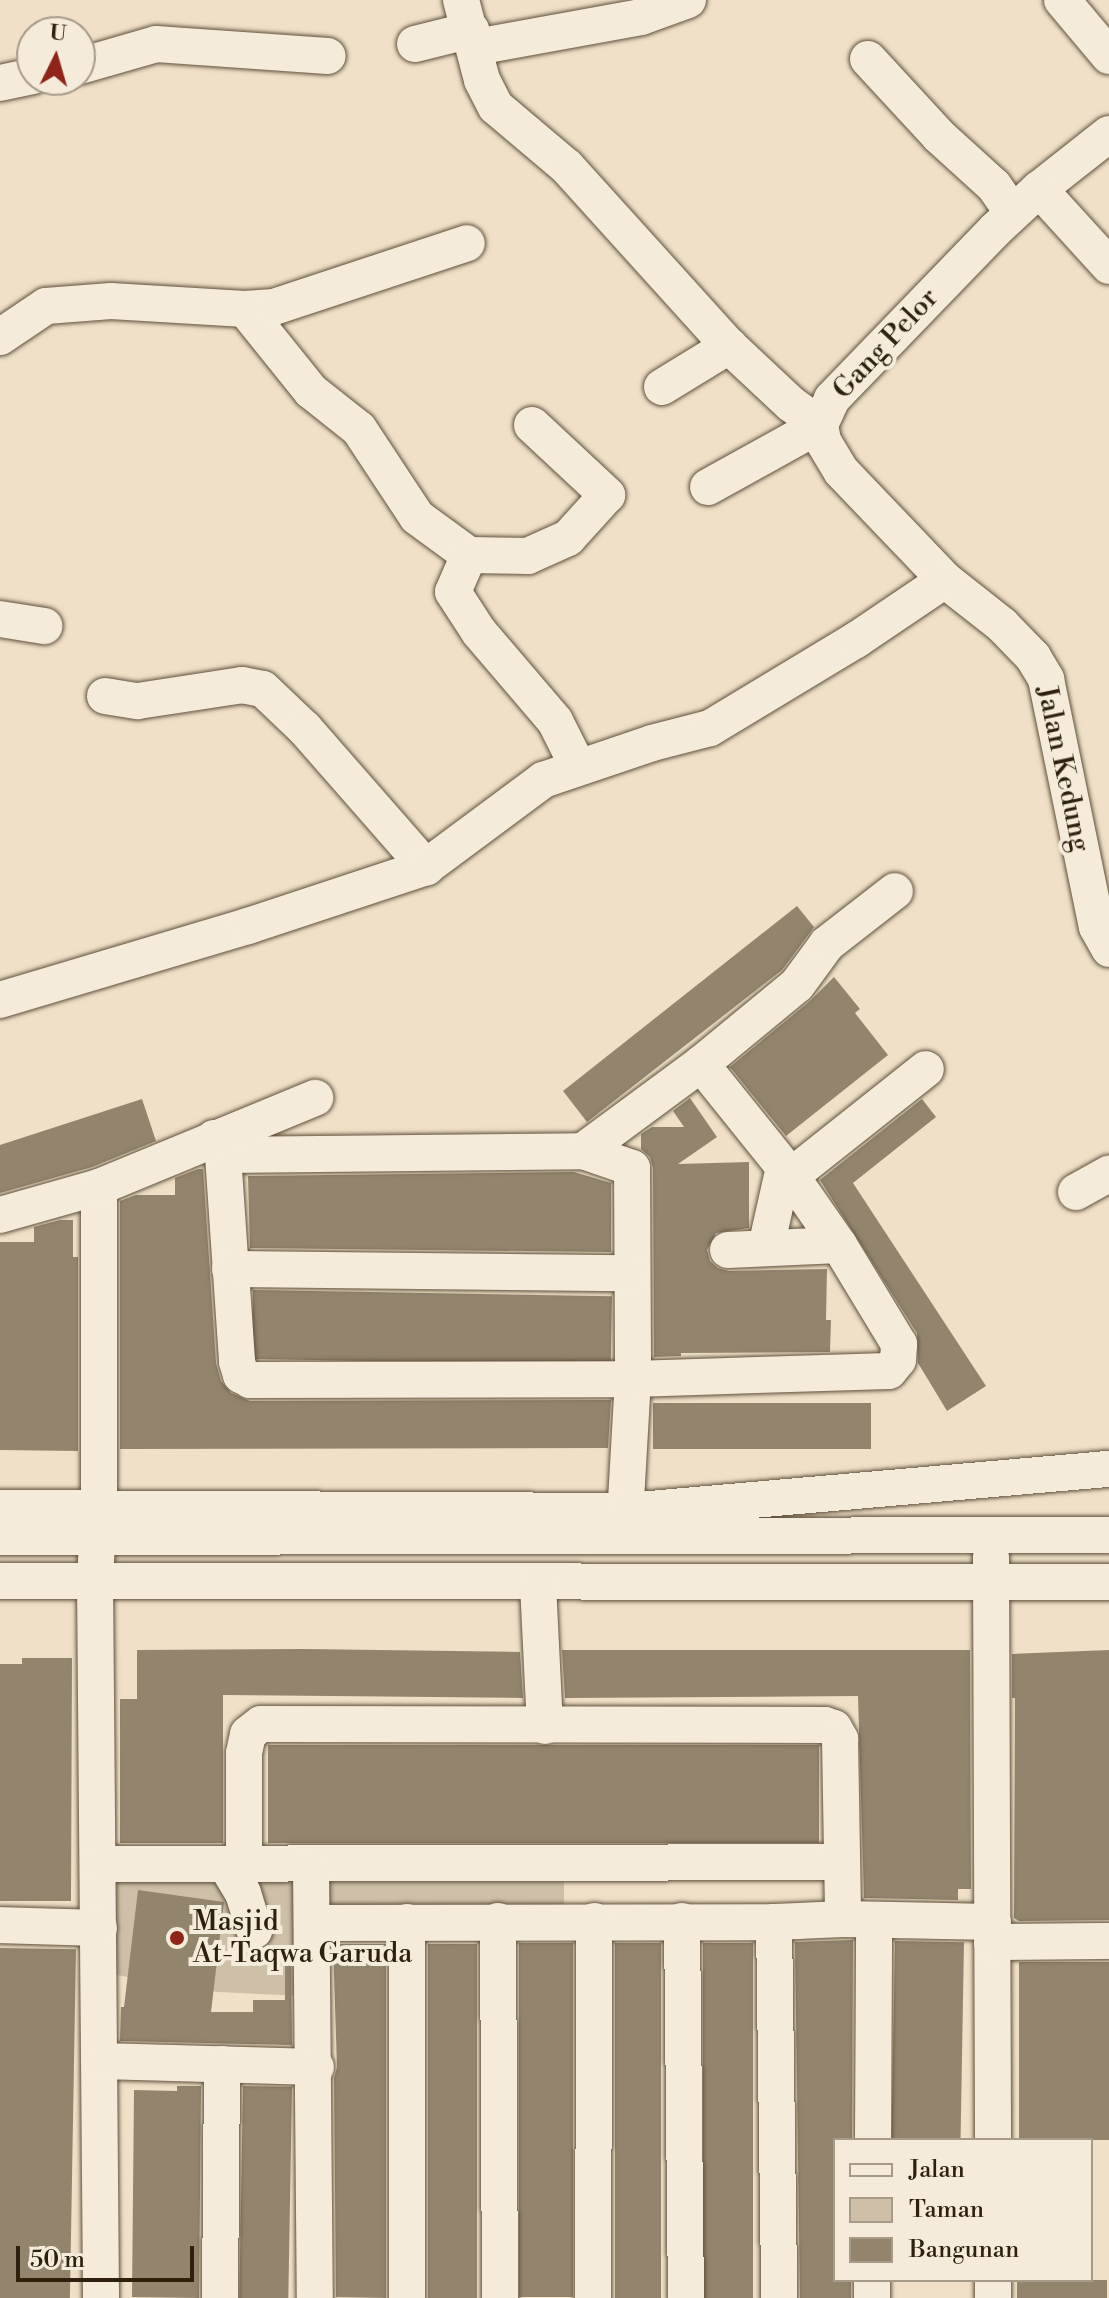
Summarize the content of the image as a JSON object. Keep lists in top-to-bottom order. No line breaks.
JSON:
{"streets":{"street":["Gang Pelor","Jalan Kedung"]},"crossings":[["Gang Pelor","Jalan Kedung"]],"places":["Masjid At-Taqwa Garuda"],"legend":["Jalan","Taman","Bangunan"],"scale_bar":"50 m","north":"top"}
